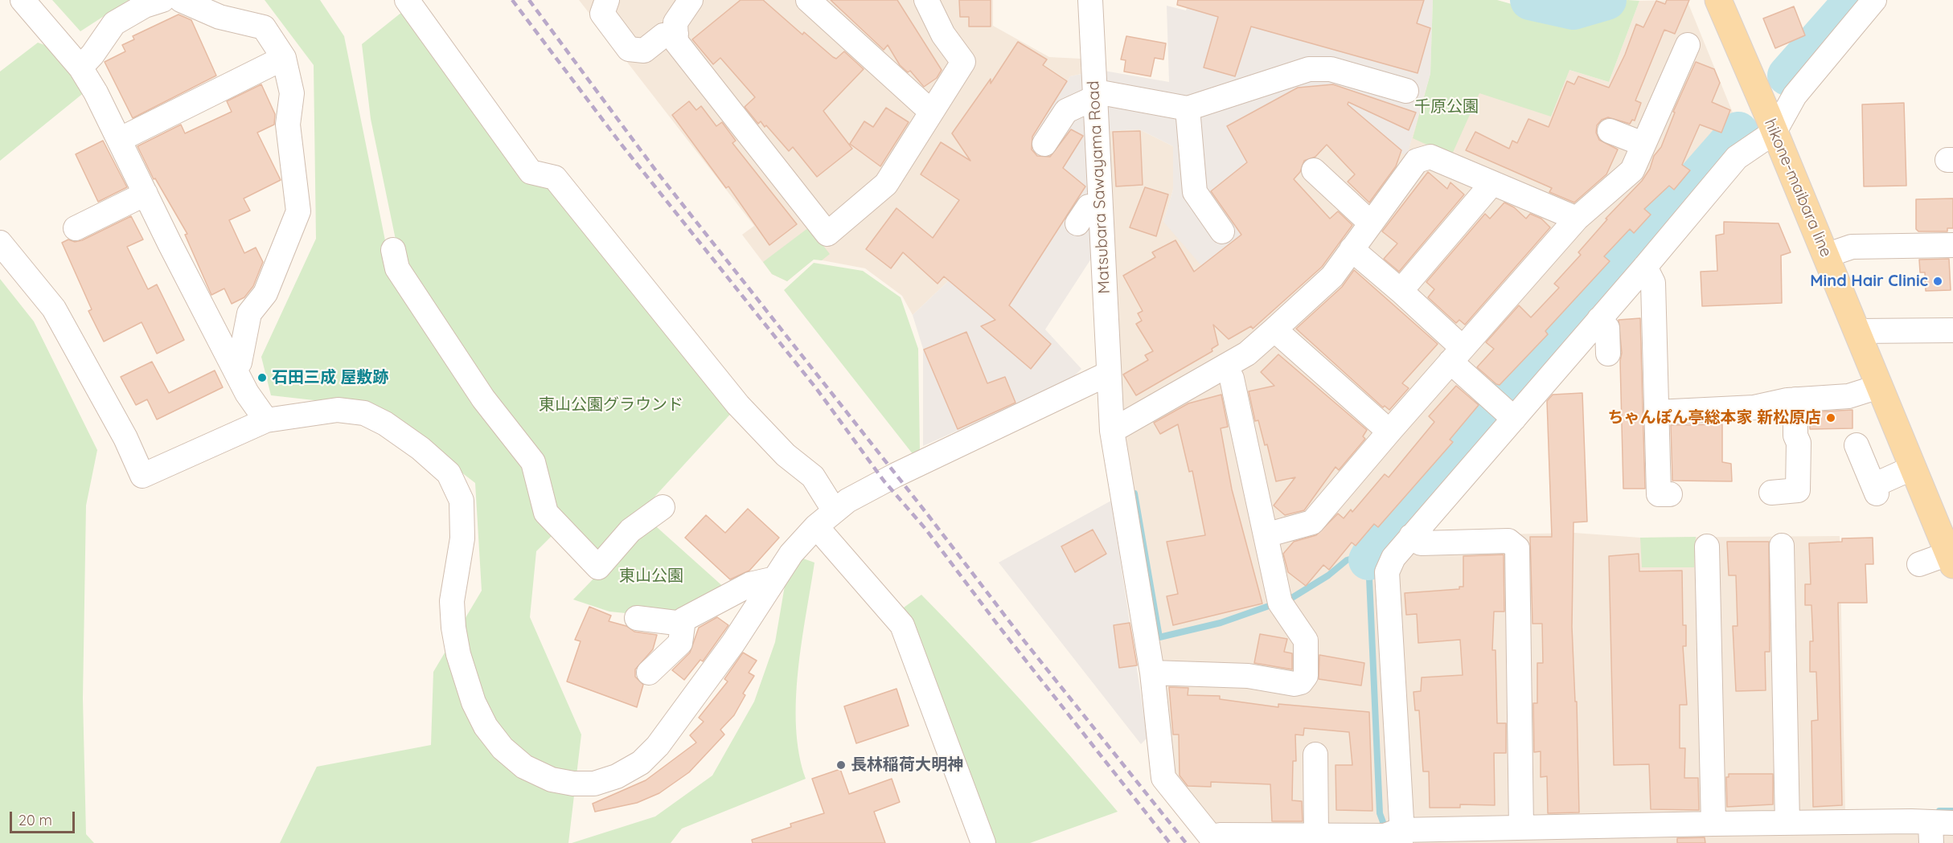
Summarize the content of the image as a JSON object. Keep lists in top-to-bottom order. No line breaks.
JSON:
{"streets":{"main road":["hikone-maibara line"],"street":["Matsubara Sawayama Road"]},"parks":["千原公園","東山公園グラウンド","東山公園"],"places":["Mind Hair Clinic","石田三成 屋敷跡","ちゃんぽん亭総本家 新松原店","長林稲荷大明神"],"scale_bar":"20 m"}
